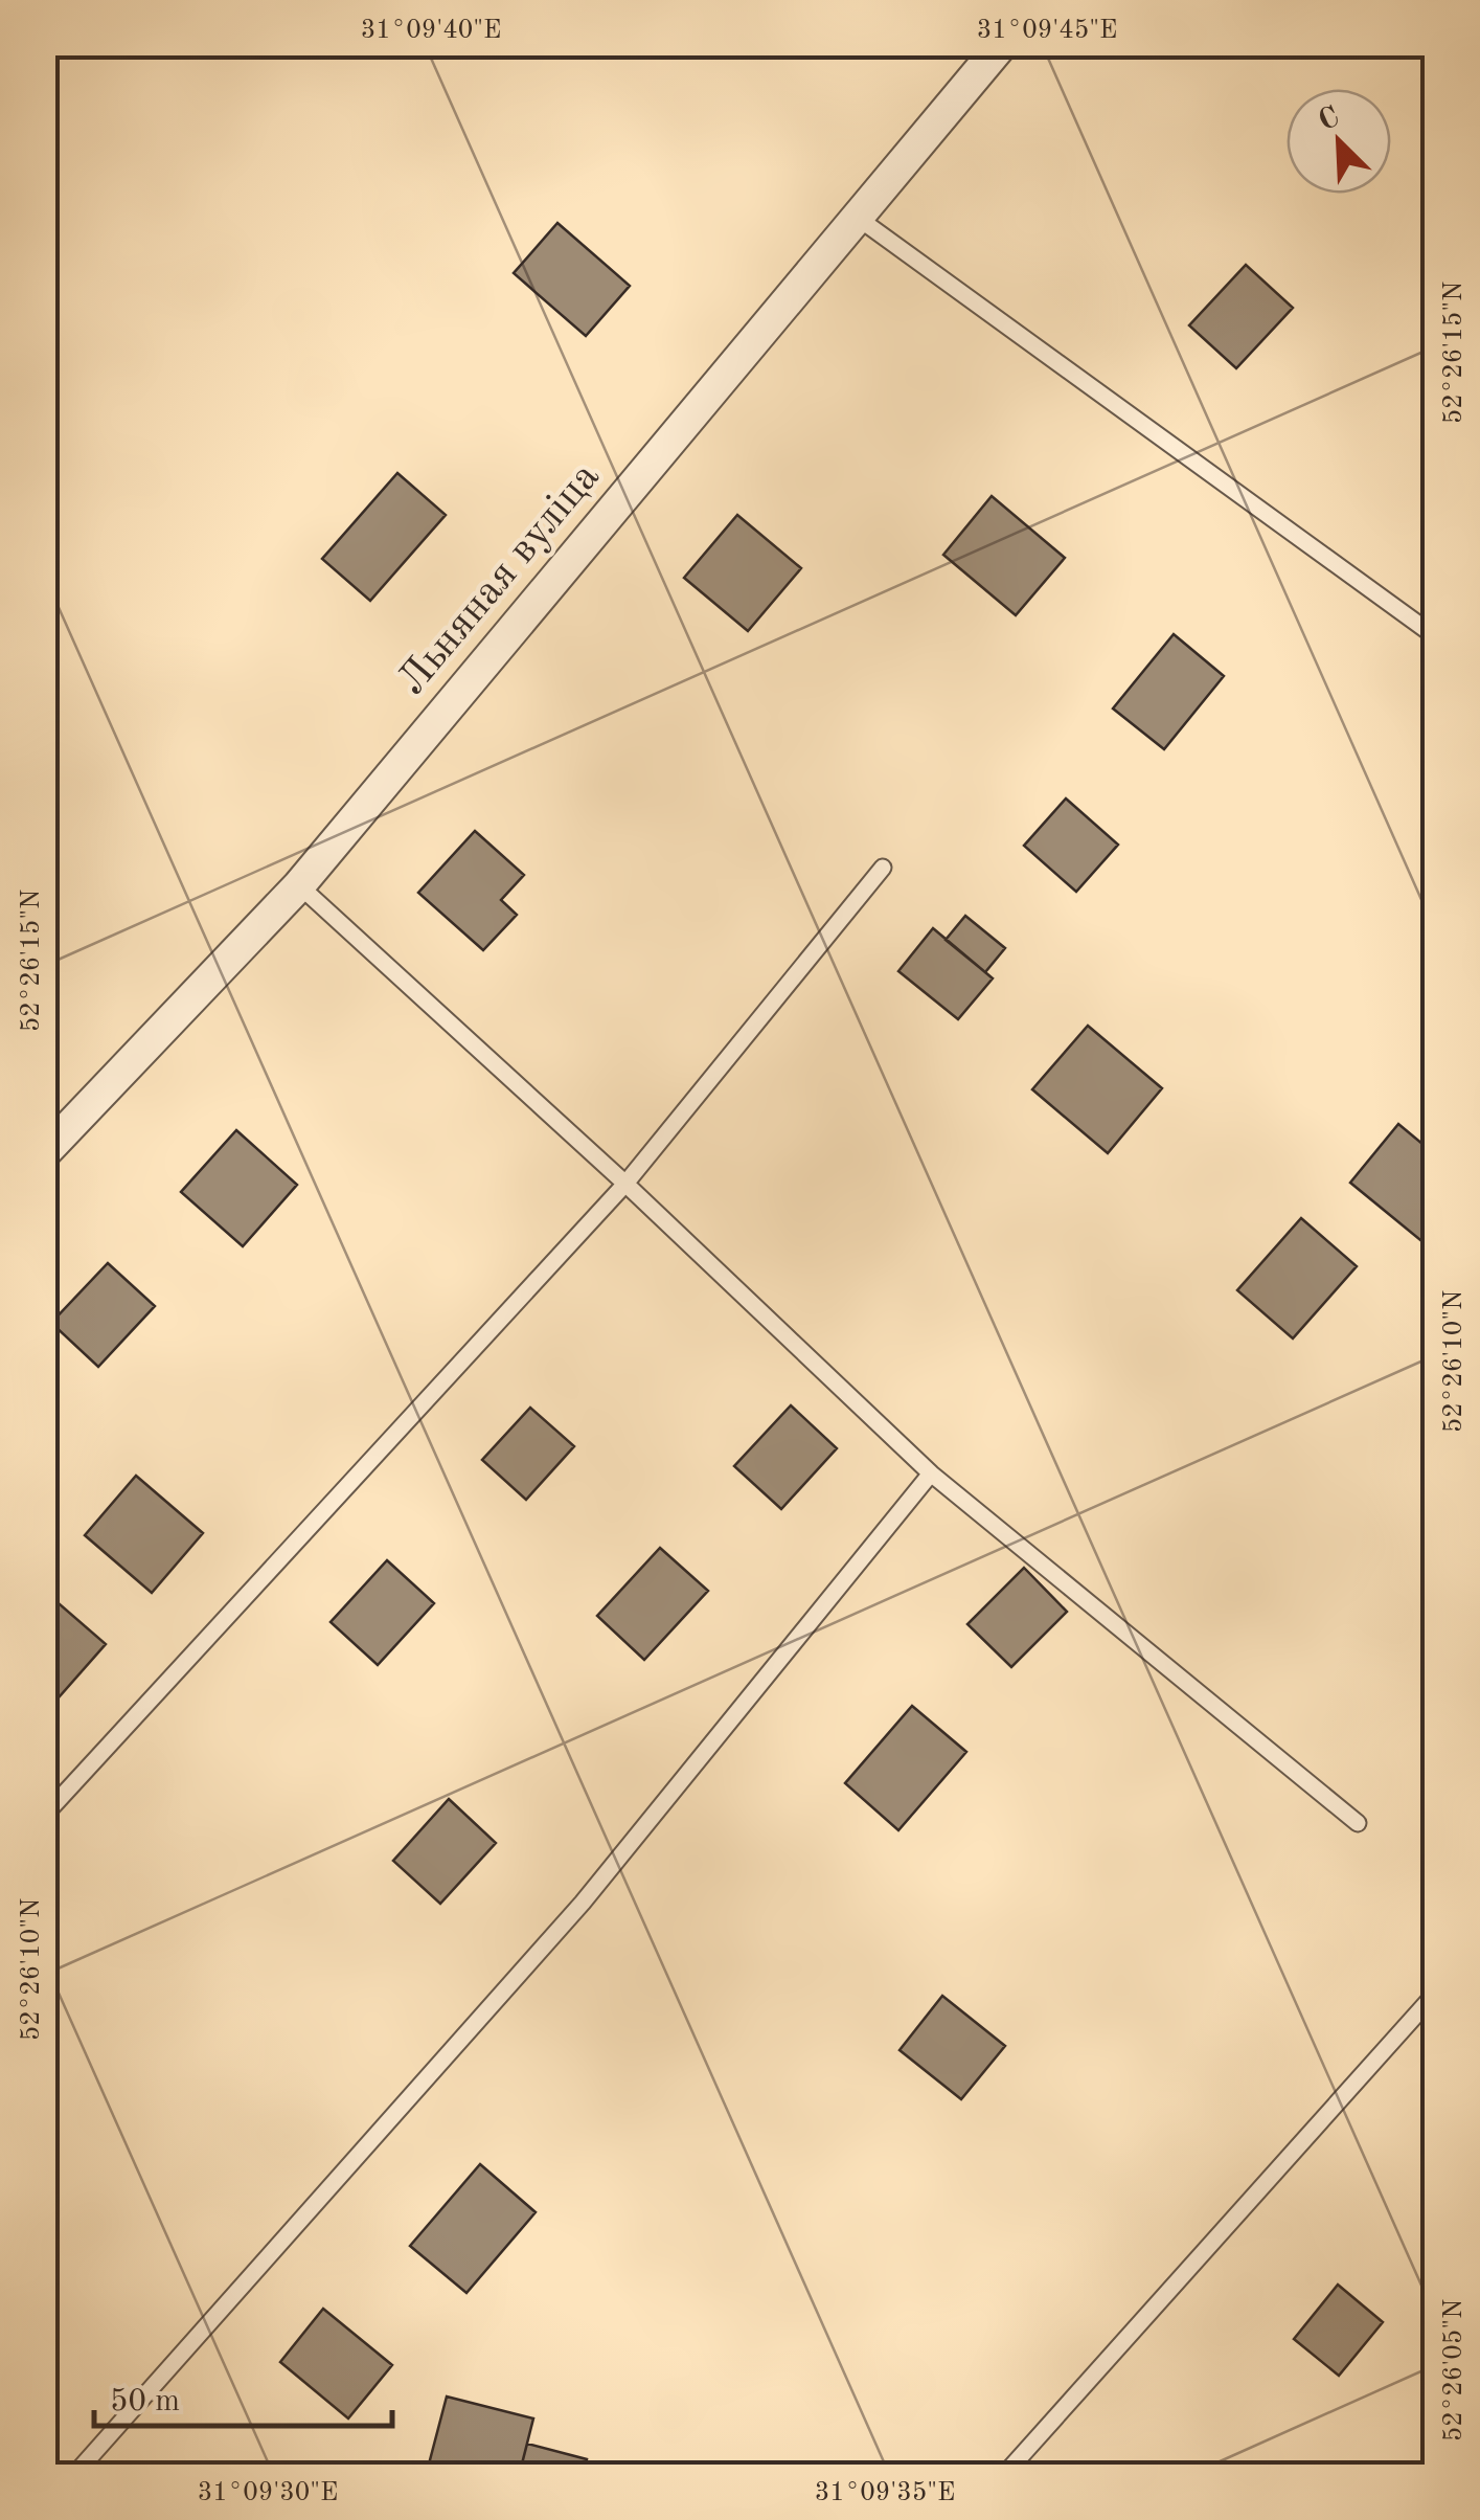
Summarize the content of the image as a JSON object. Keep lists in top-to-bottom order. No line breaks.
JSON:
{"streets":{"street":["Льняная вуліца"]},"scale_bar":"50 m","north":"top left","coordinates":["31°09'40\"E","31°09'45\"E","52°26'15\"N","52°26'10\"N","52°26'05\"N","31°09'30\"E","31°09'35\"E"]}
